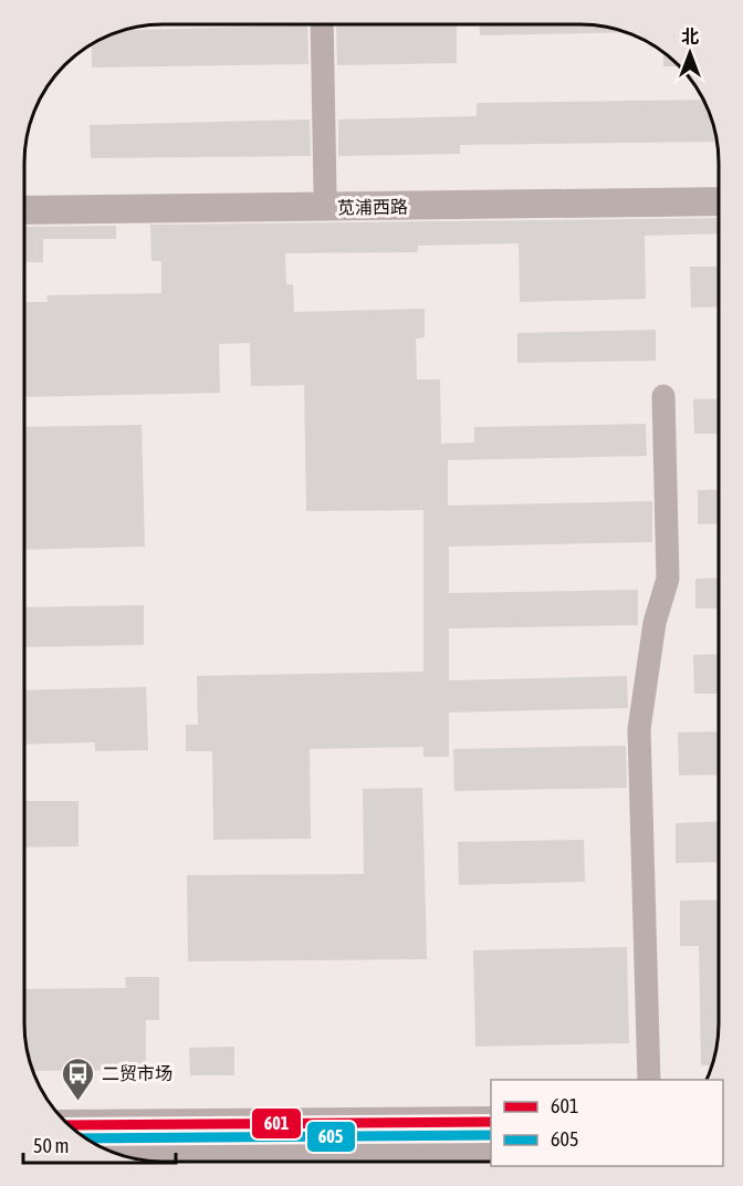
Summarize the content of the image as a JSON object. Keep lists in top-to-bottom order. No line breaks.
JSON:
{"streets":{"street":["苋浦西路"]},"places":{"bus stop":["二贸市场"]},"lines":["transit line 601","transit line 605"],"legend":["601","605"],"scale_bar":"50 m","north":"top"}
